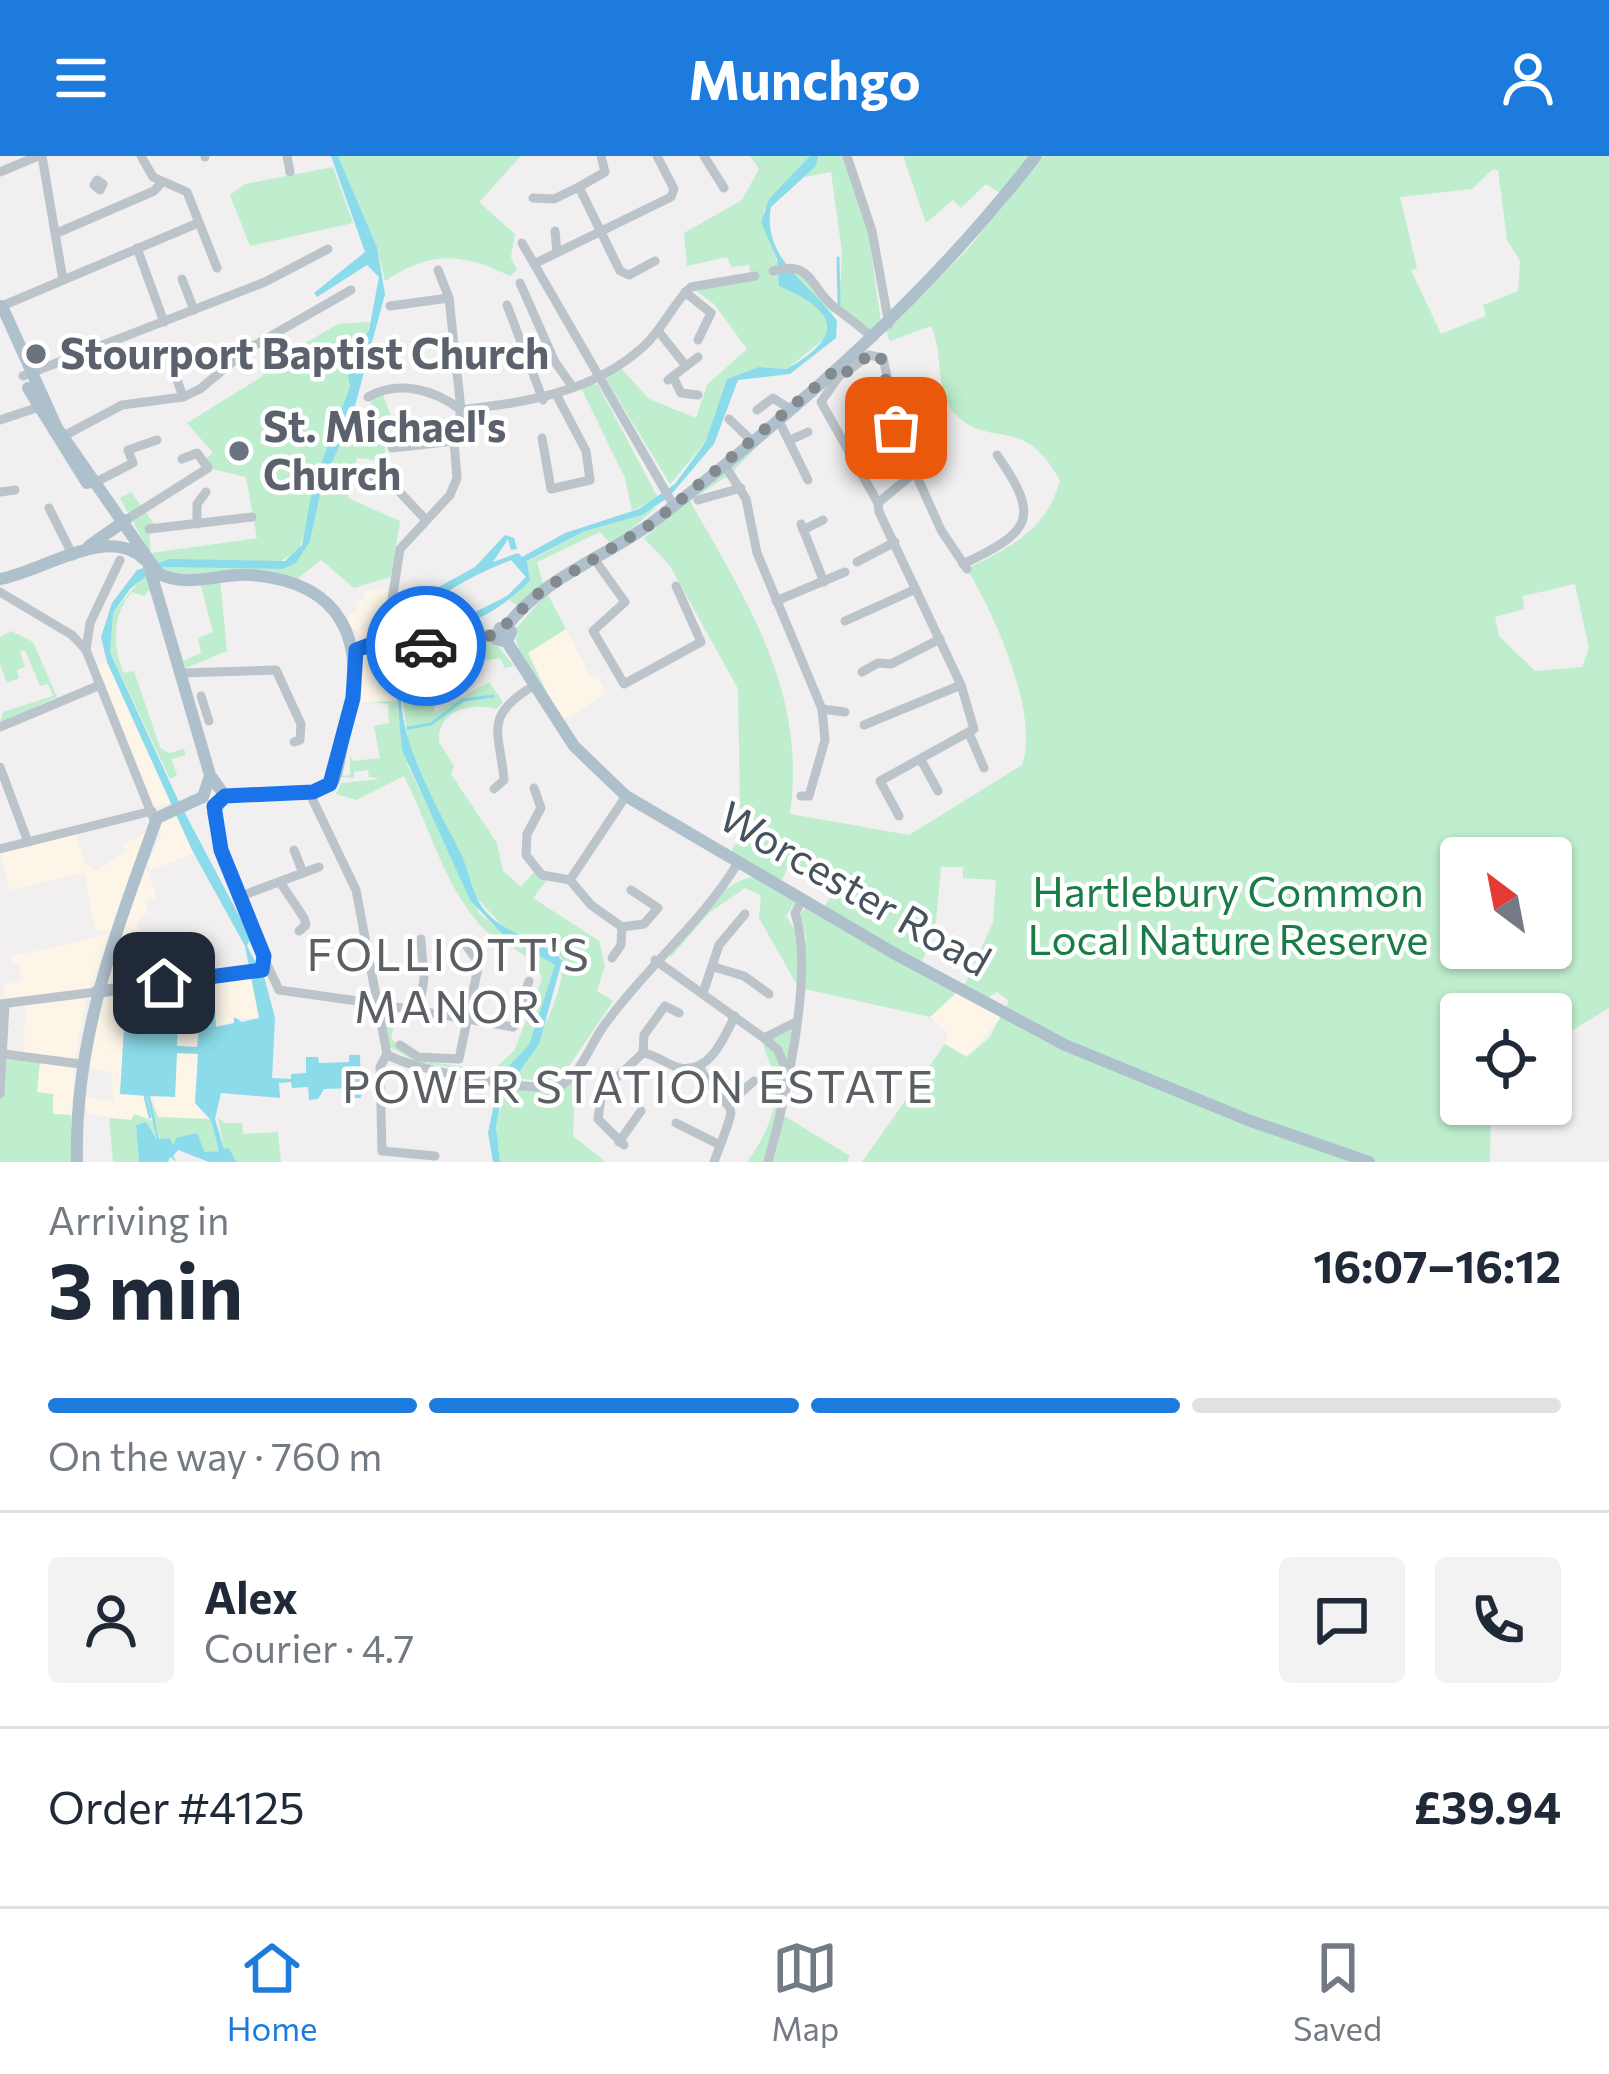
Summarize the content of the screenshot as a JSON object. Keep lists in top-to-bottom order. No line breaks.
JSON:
{"streets":{"main road":["Worcester Road"]},"districts":["FOLLIOTT'S MANOR","POWER STATION ESTATE"],"parks":["Hartlebury Common Local Nature Reserve"],"places":["Stourport Baptist Church","St. Michael's Church"],"north":"top left","page":{"header":"Munchgo","heading":["3 min","Arriving in","16:07–16:12"],"panel":["Alex","Courier · 4.7","Order #4125","£39.94"],"bar":"On the way · 760 m","tabs":["Home","Map","Saved"]}}
